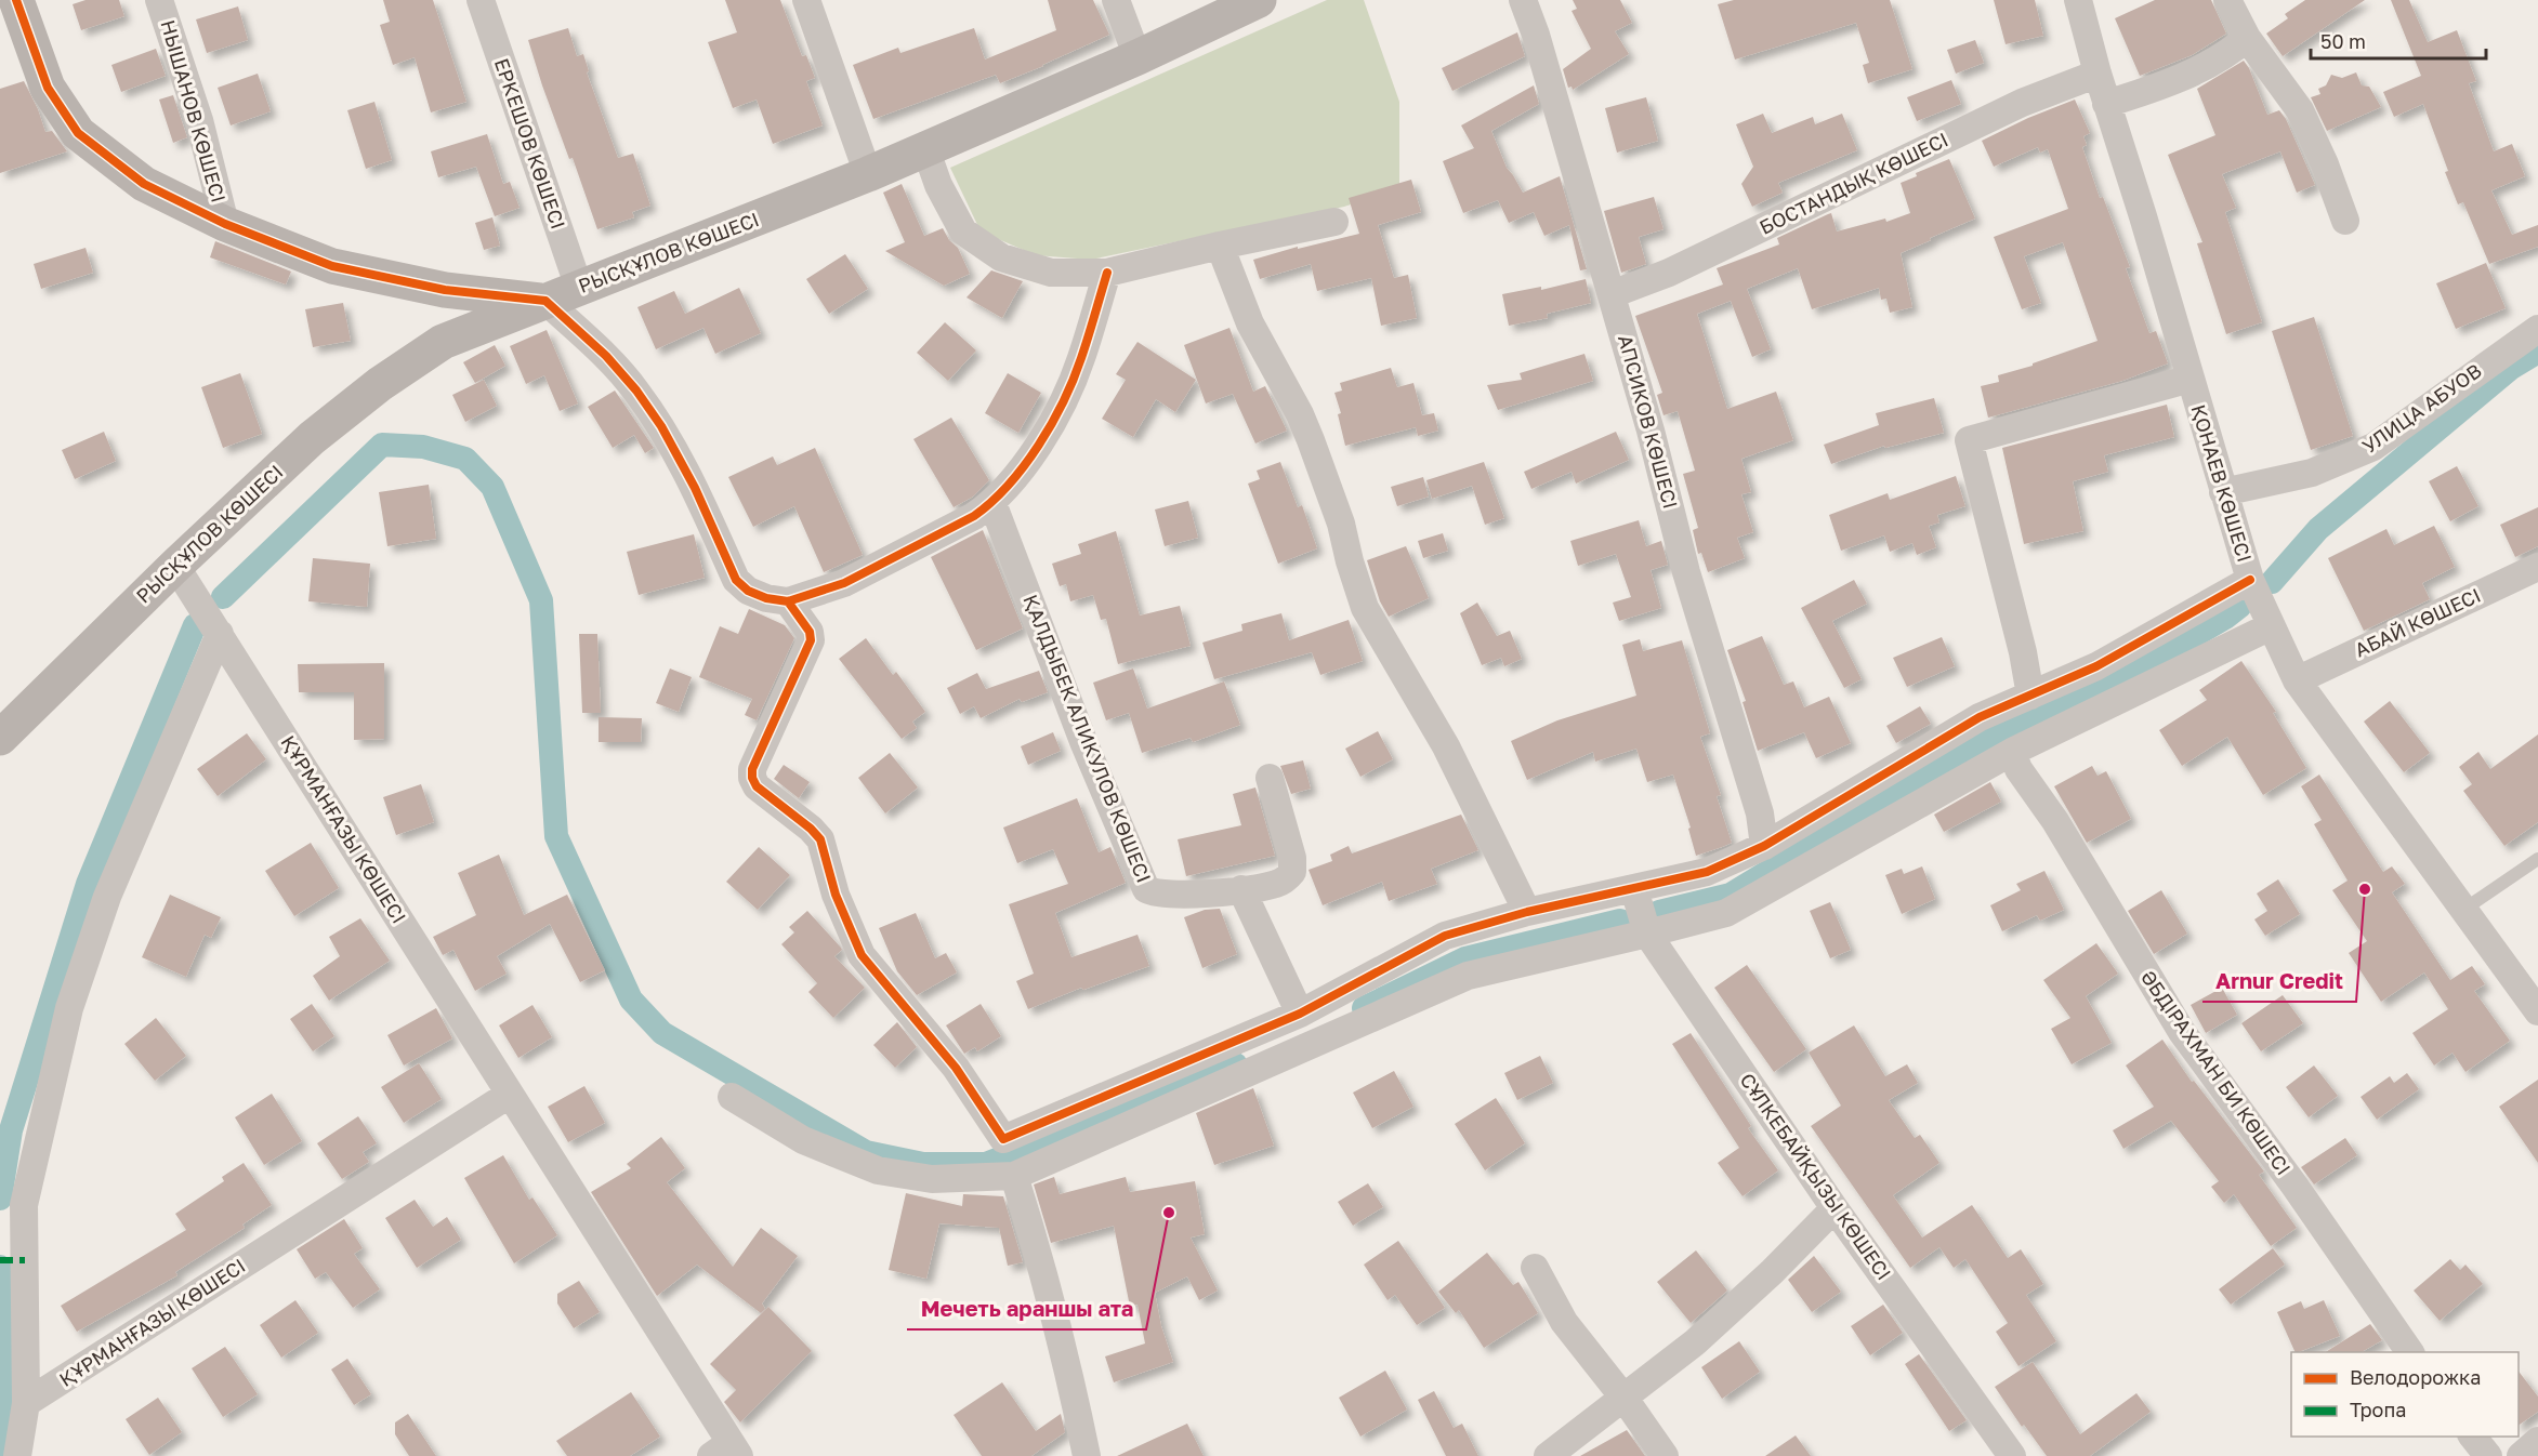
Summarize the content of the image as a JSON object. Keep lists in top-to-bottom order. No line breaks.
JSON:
{"streets":{"main road":["РЫСҚҰЛОВ КӨШЕСІ"],"street":["НЫШАНОВ КӨШЕСІ","ЕРКЕШОВ КӨШЕСІ","БОСТАНДЫҚ КӨШЕСІ","УЛИЦА АБУОВ","АПСИКОВ КӨШЕСІ","ҚОНАЕВ КӨШЕСІ","АБАЙ КӨШЕСІ","ҚАЛДЫБЕК АЛИКУЛОВ КӨШЕСІ","ҚҰРМАНҒАЗЫ КӨШЕСІ","ӘБДІРАХМАН БИ КӨШЕСІ","СҰЛКЕБАЙҚЫЗЫ КӨШЕСІ"]},"crossings":[["ЕРКЕШОВ КӨШЕСІ","РЫСҚҰЛОВ КӨШЕСІ"],["БОСТАНДЫҚ КӨШЕСІ","АПСИКОВ КӨШЕСІ"],["БОСТАНДЫҚ КӨШЕСІ","ҚОНАЕВ КӨШЕСІ"],["РЫСҚҰЛОВ КӨШЕСІ","ҚҰРМАНҒАЗЫ КӨШЕСІ"],["УЛИЦА АБУОВ","ҚОНАЕВ КӨШЕСІ"],["ҚОНАЕВ КӨШЕСІ","АБАЙ КӨШЕСІ"]],"places":["Arnur Credit","Мечеть араншы ата"],"legend":["Велодорожка","Тропа"],"scale_bar":"50 m"}
